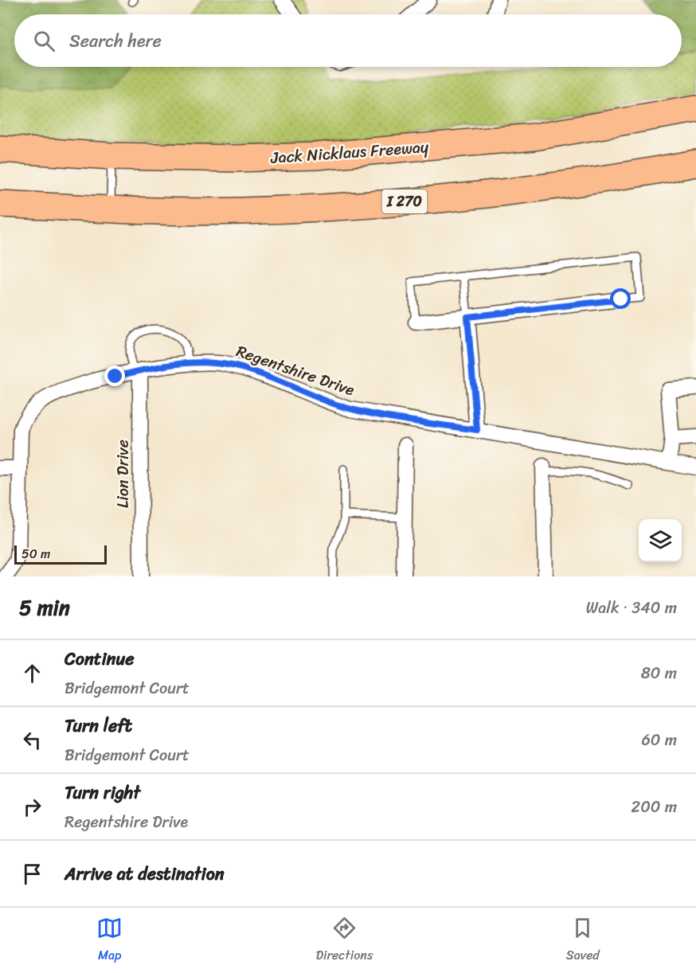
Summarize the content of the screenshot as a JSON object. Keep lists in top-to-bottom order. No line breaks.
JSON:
{"streets":{"highway":["Jack Nicklaus Freeway","I 270"],"street":["Regentshire Drive","Lion Drive"]},"crossings":[["Regentshire Drive","Lion Drive"]],"scale_bar":"50 m","page":{"search":"Search here","scale":"50 m","heading":["5 min","Walk · 340 m"],"list":[["Continue","Bridgemont Court","80 m"],["Turn left","Bridgemont Court","60 m"],["Turn right","Regentshire Drive","200 m"],"Arrive at destination"],"nav":["Map","Directions","Saved"]}}
